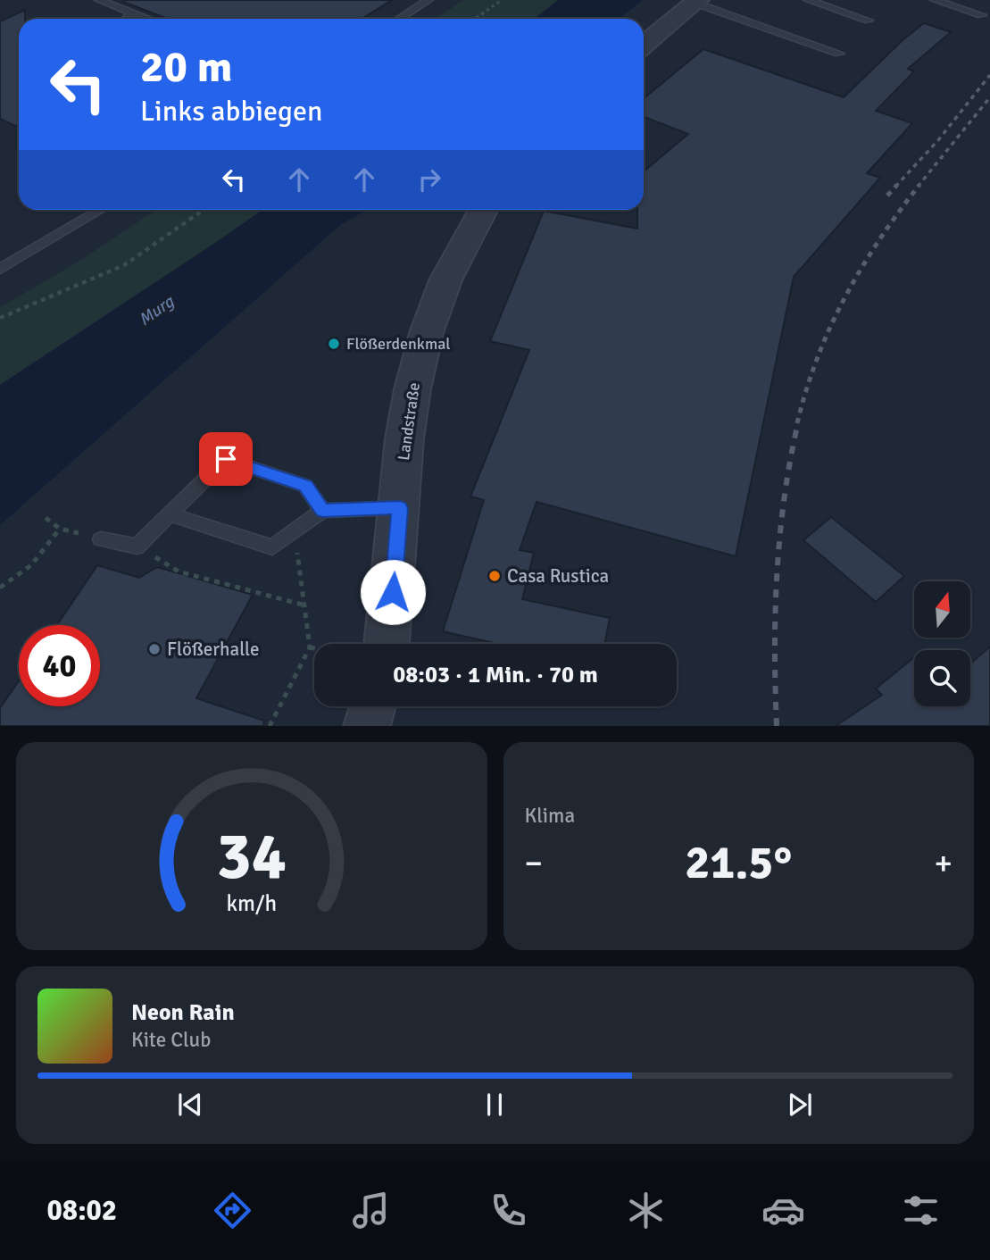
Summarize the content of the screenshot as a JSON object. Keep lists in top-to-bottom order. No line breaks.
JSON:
{"streets":{"street":["Landstraße"]},"water":["Murg"],"places":["Flößerdenkmal","Casa Rustica","Flößerhalle"],"north":"top","page":{"turn":["20 m","Links abbiegen"],"limit":"40","trip":"08:03 · 1 Min. · 70 m","tile":"Klima","heat":["−","21.5°","+"],"song":["Neon Rain","Kite Club"],"tabs":"08:02","gauge":["34","km/h"]}}
